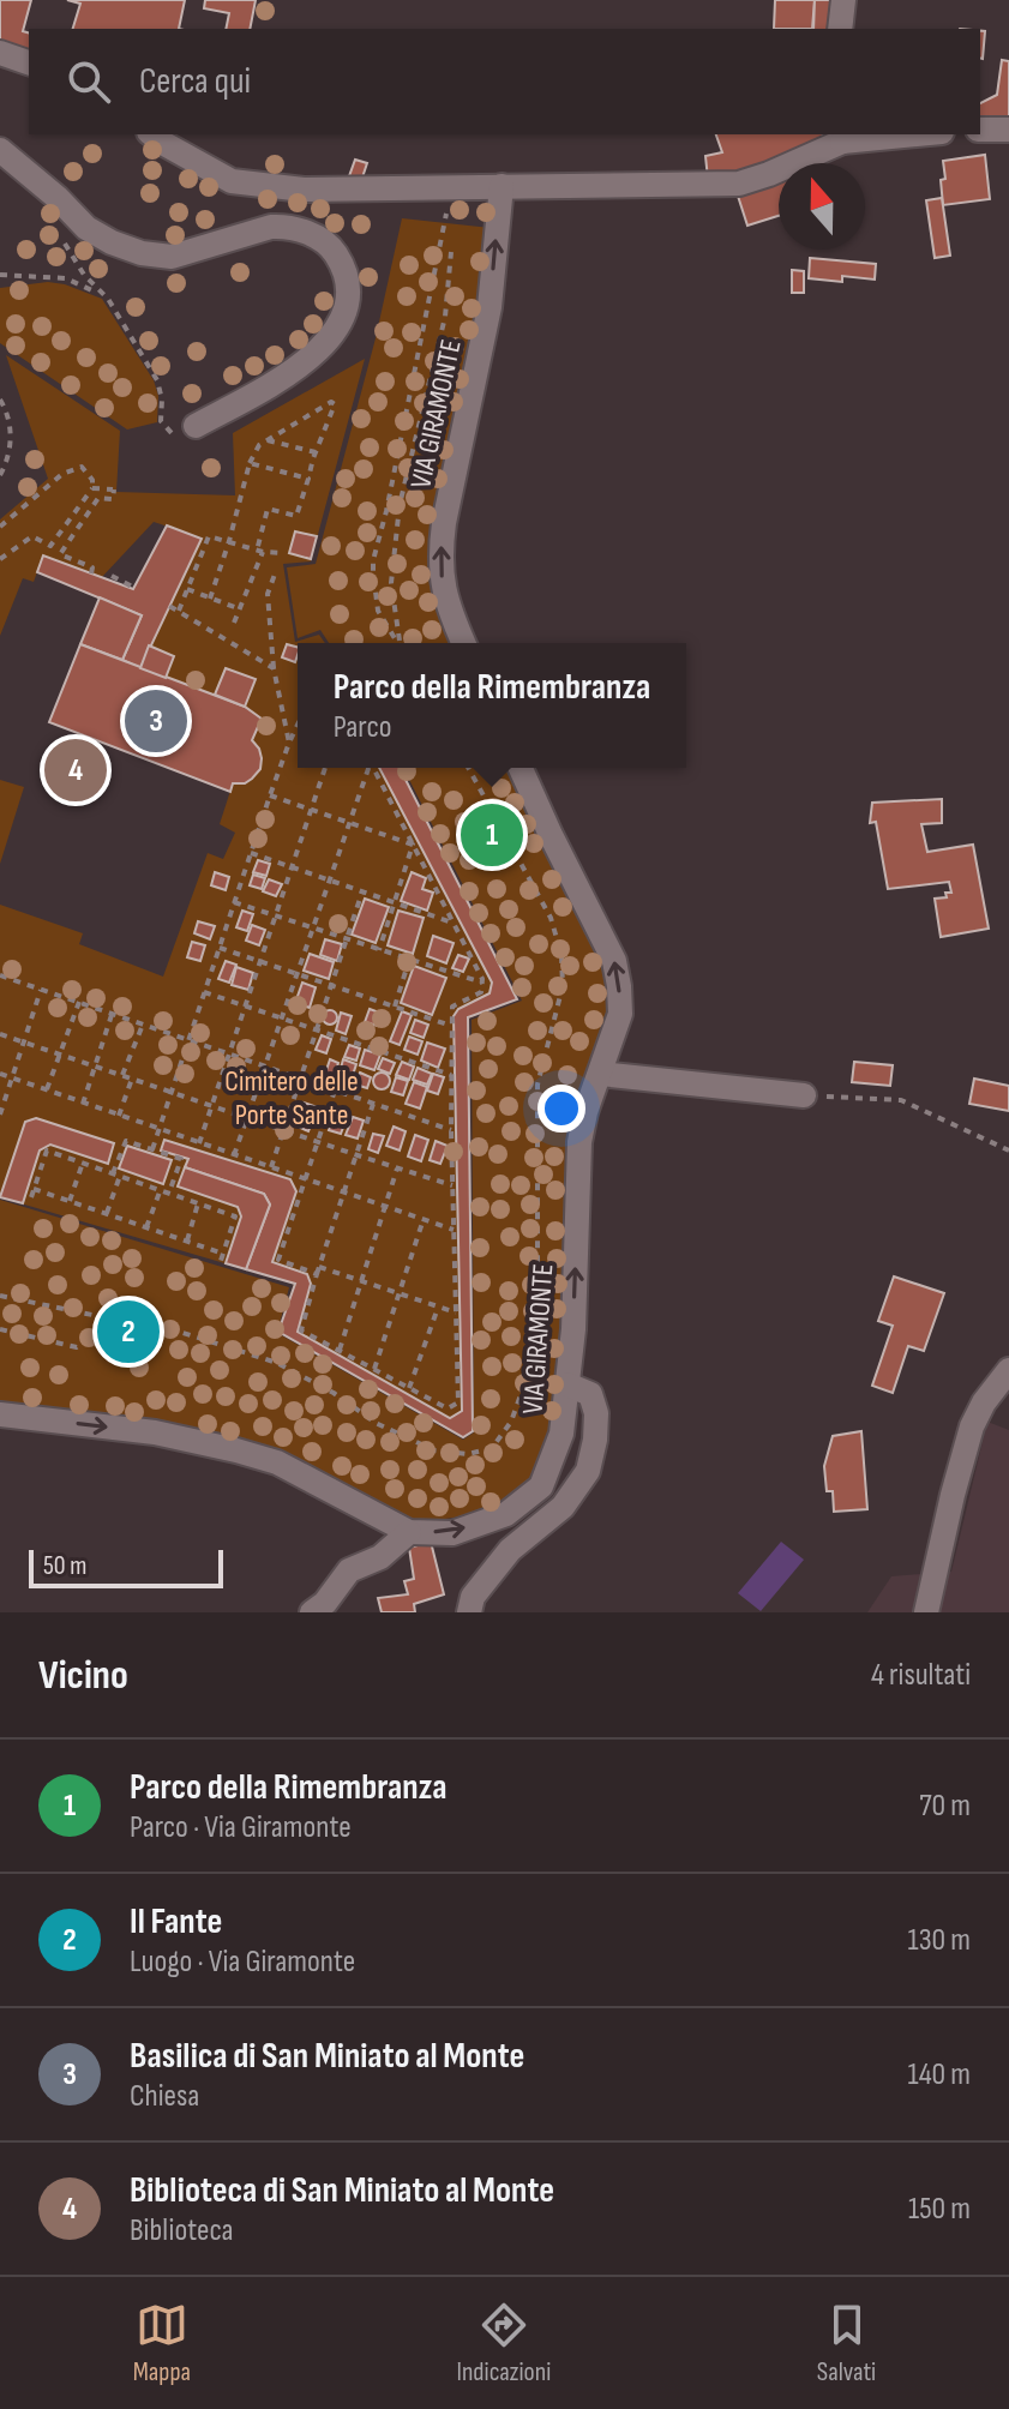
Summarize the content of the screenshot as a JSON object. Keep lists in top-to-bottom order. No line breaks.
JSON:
{"streets":{"street":["VIA GIRAMONTE"]},"parks":["Cimitero delle Porte Sante"],"scale_bar":"50 m","north":"top","page":{"search":"Cerca qui","popup":["Parco della Rimembranza","Parco"],"pins":["3","4","1","2"],"scale":"50 m","heading":["Vicino","4 risultati"],"list":[{"mark":"1","name":"Parco della Rimembranza","note":"Parco · Via Giramonte","value":"70 m"},{"mark":"2","name":"Il Fante","note":"Luogo · Via Giramonte","value":"130 m"},{"mark":"3","name":"Basilica di San Miniato al Monte","note":"Chiesa","value":"140 m"},{"mark":"4","name":"Biblioteca di San Miniato al Monte","note":"Biblioteca","value":"150 m"}],"nav":["Mappa","Indicazioni","Salvati"]}}
